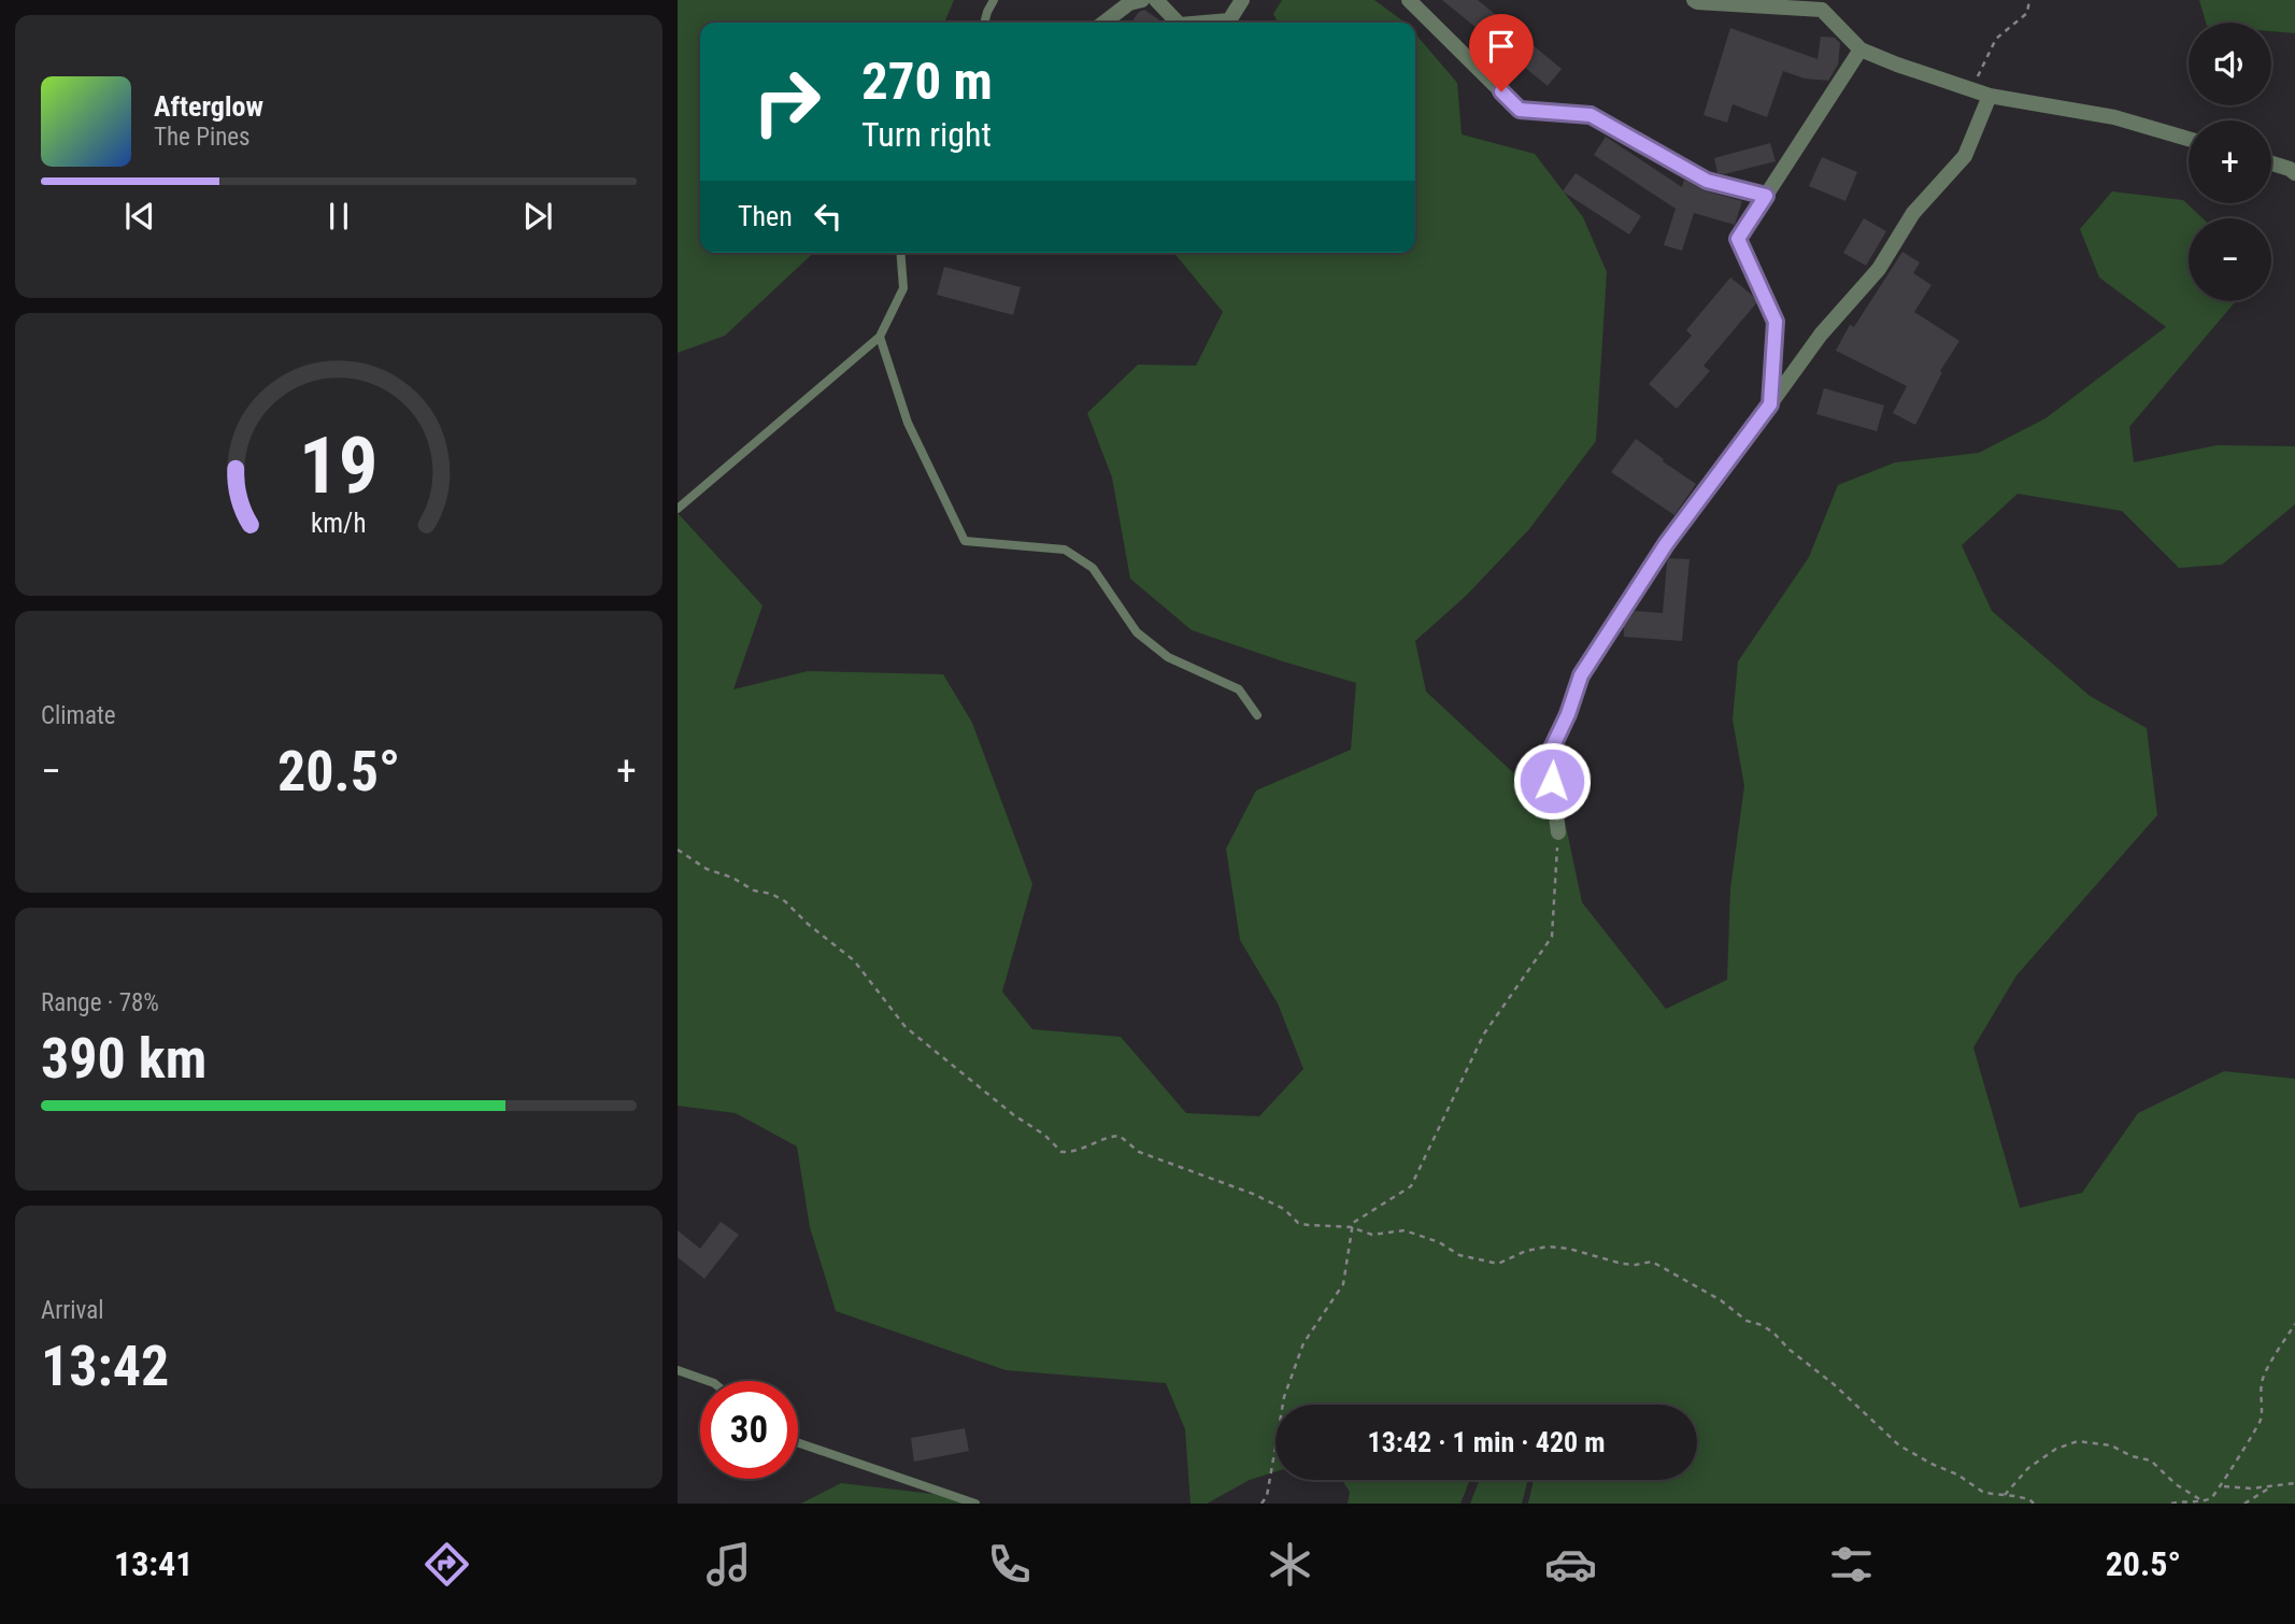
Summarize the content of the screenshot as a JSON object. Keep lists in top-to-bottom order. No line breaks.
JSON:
{"page":{"map_buttons":["+","−"],"turn":["270 m","Turn right"],"song":["Afterglow","The Pines"],"then":"Then","tile":["Climate",["Range · 78%","390 km"],["Arrival","13:42"]],"heat":["−","20.5°","+"],"limit":"30","trip":"13:42 · 1 min · 420 m","tabs":["13:41","20.5°"],"gauge":["19","km/h"]}}
